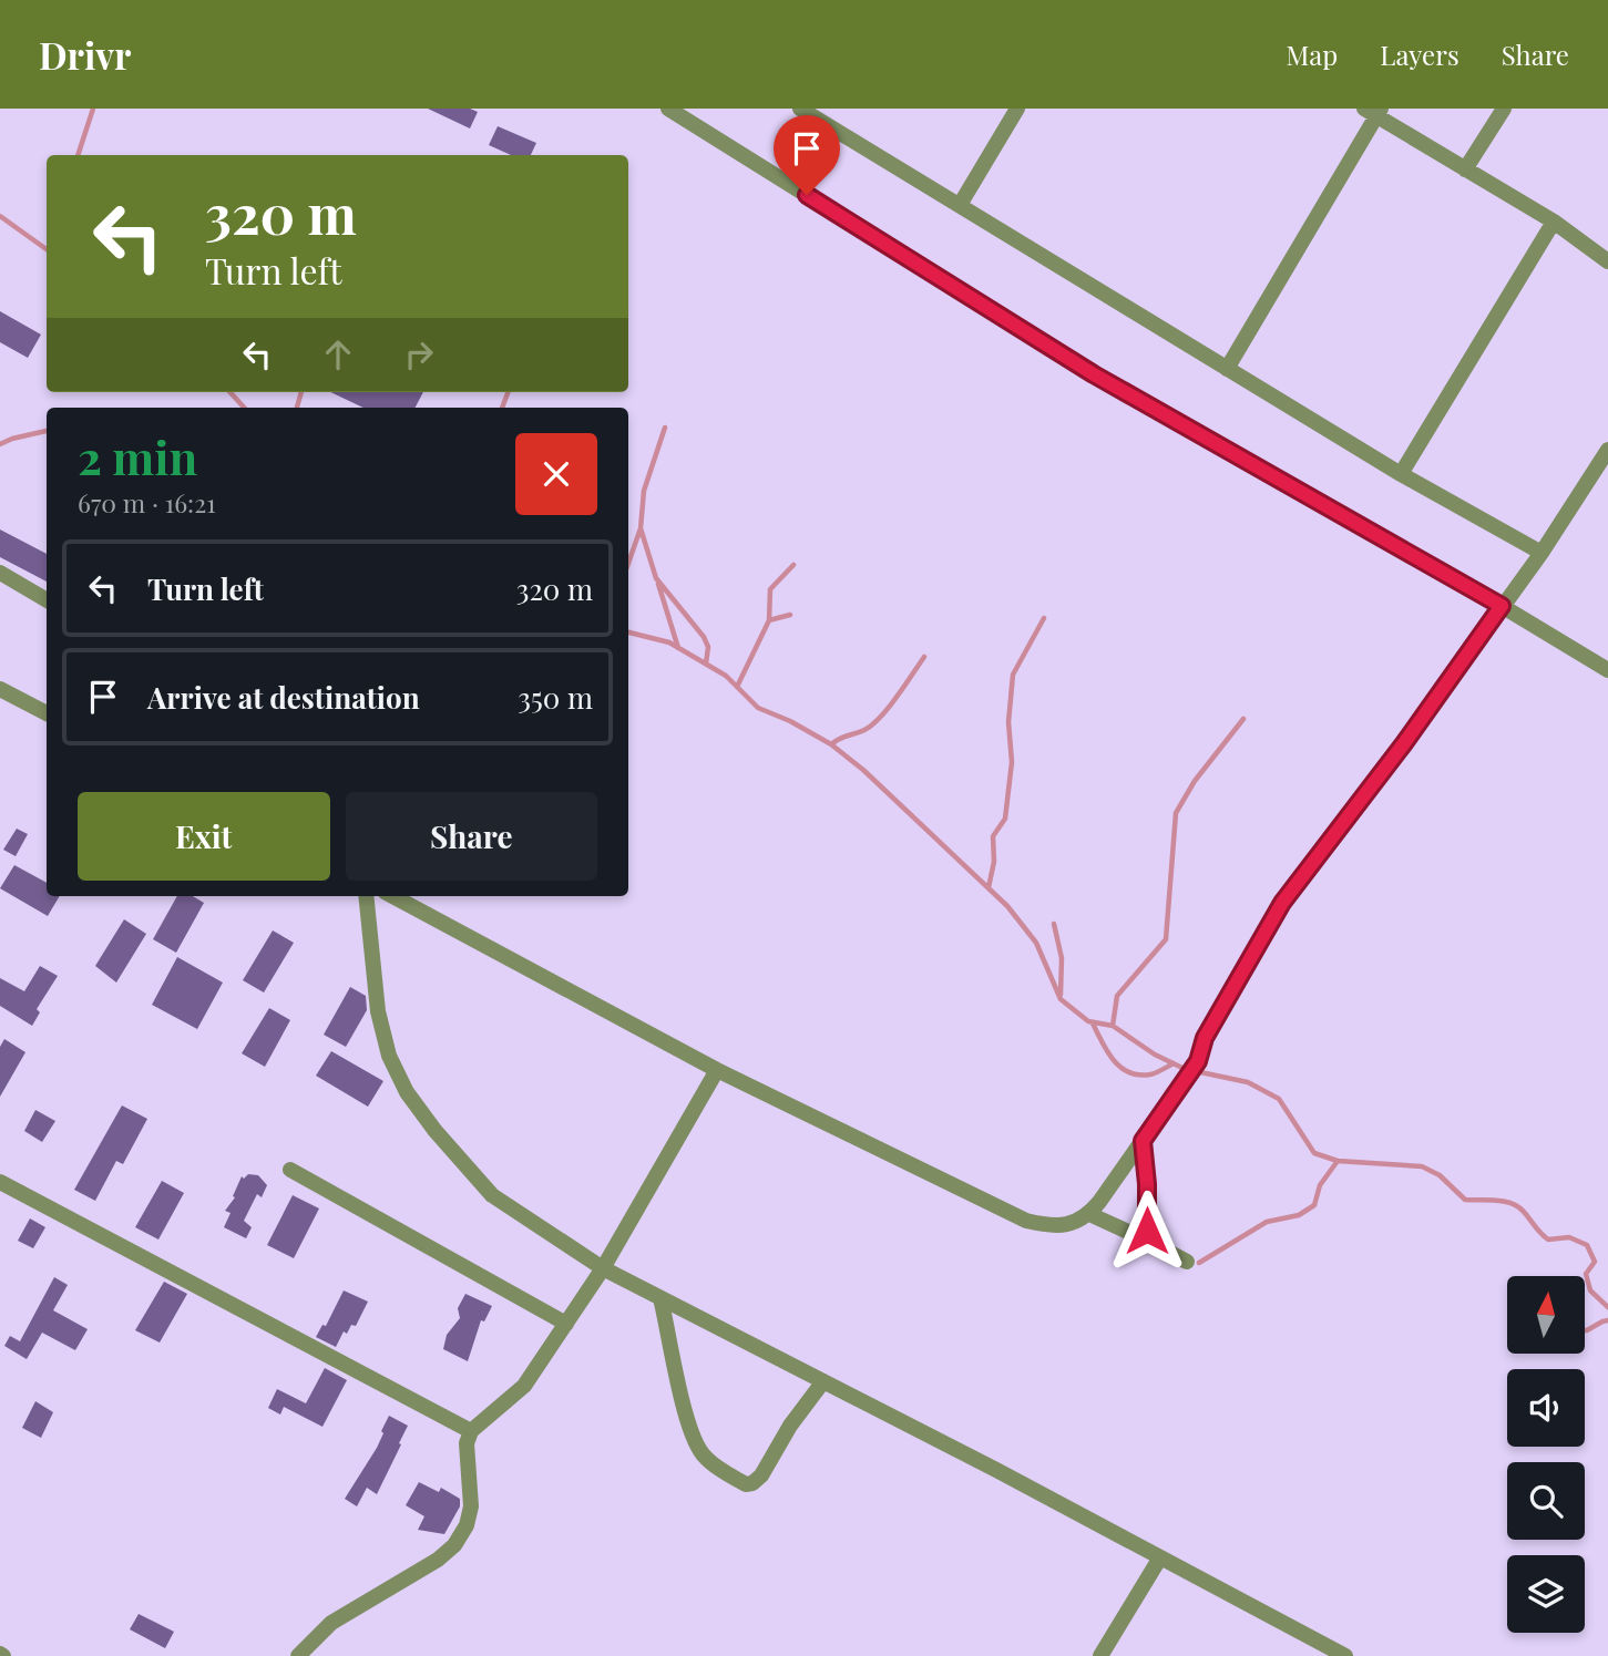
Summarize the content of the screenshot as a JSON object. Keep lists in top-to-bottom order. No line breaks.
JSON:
{"north":"top","page":{"header":"Drivr","nav":["Map","Layers","Share"],"turn":["320 m","Turn left"],"heading":["2 min","670 m · 16:21"],"list":[{"name":"Turn left","value":"320 m"},{"name":"Arrive at destination","value":"350 m"}],"buttons":["Exit","Share"]}}
